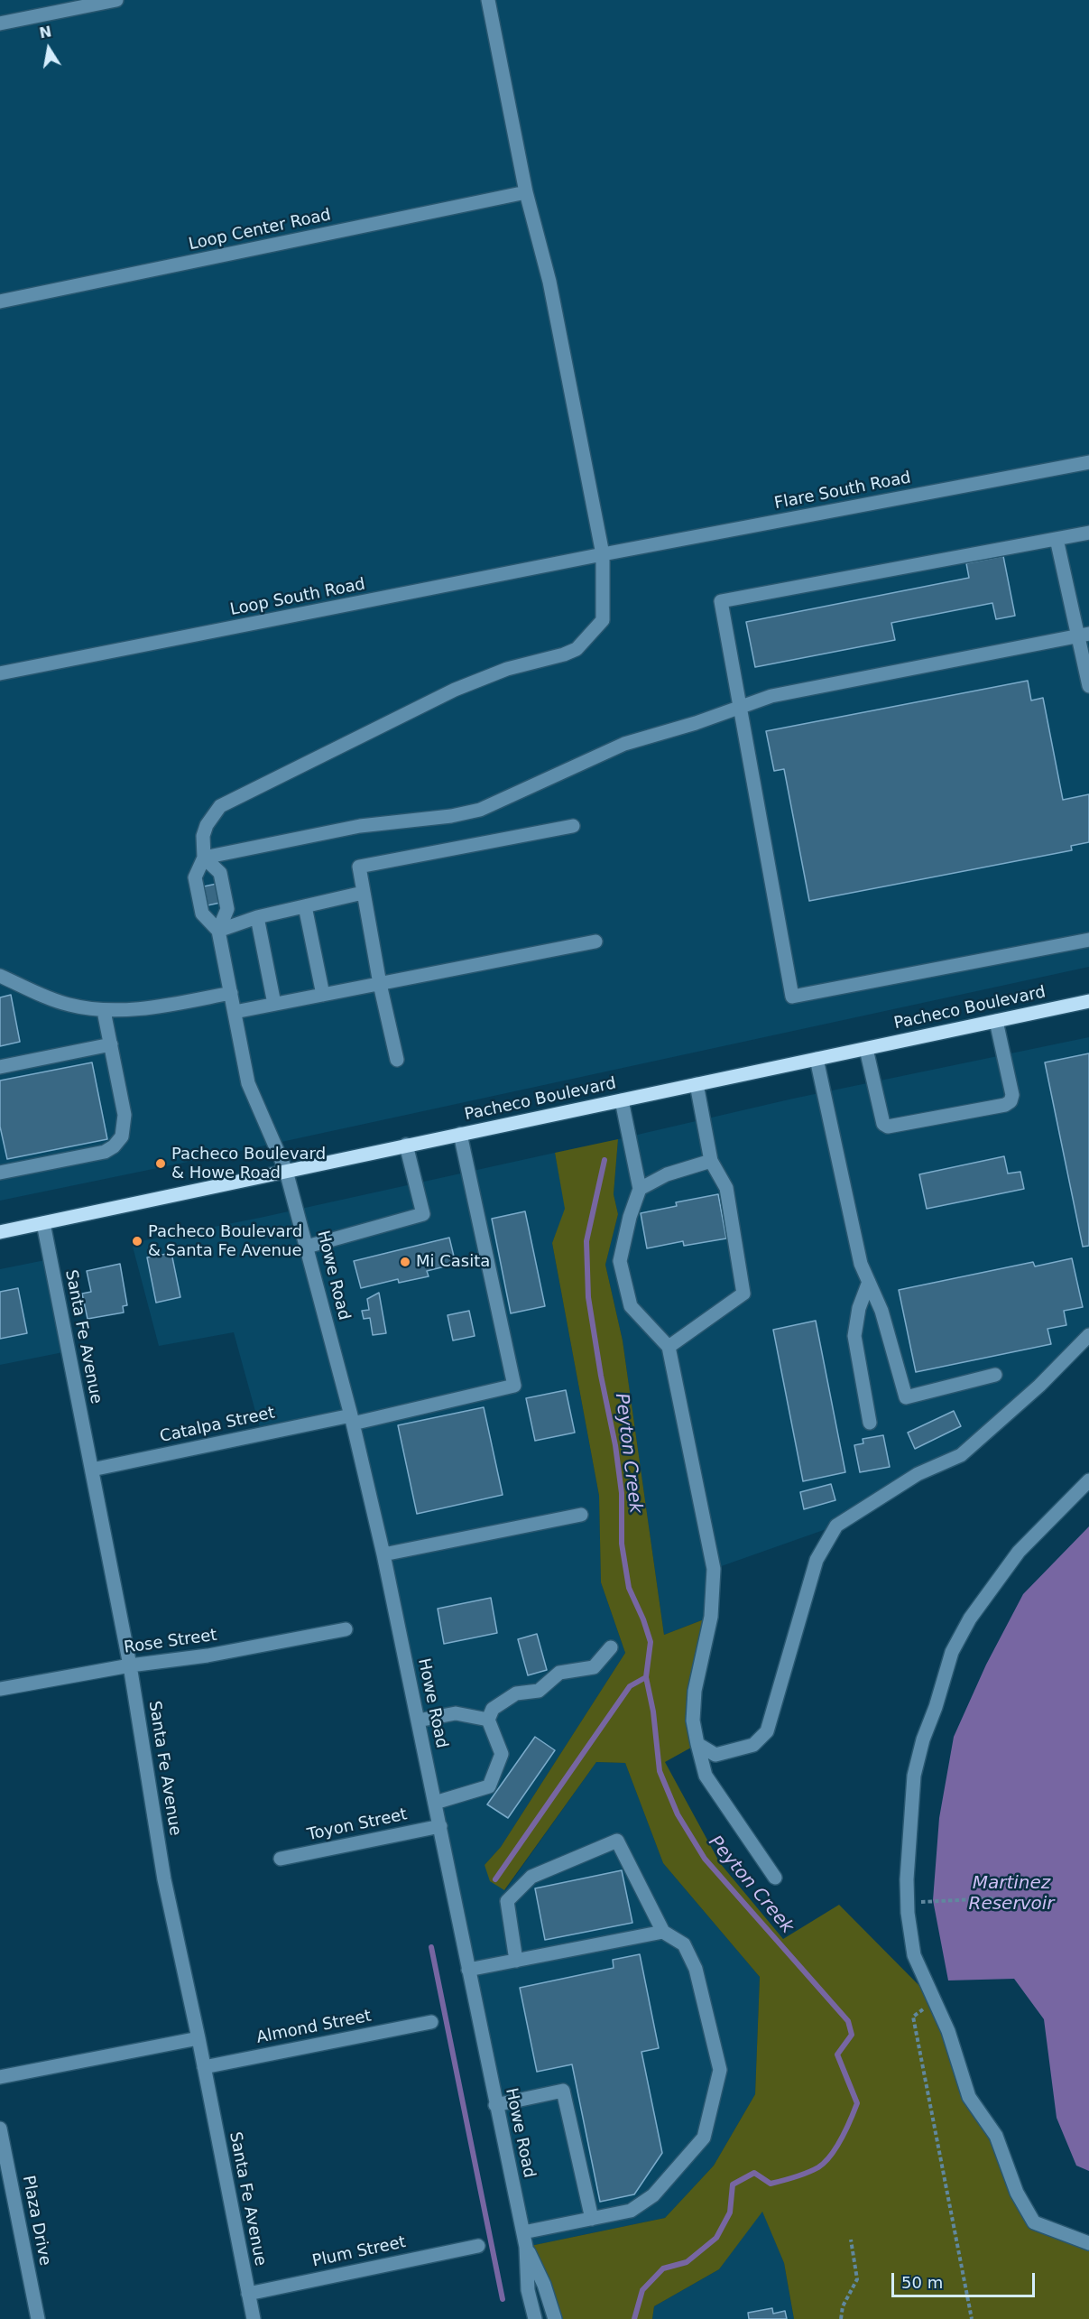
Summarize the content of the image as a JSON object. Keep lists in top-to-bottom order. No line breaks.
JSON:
{"streets":{"main road":["Pacheco Boulevard"],"street":["Loop Center Road","Flare South Road","Loop South Road","Howe Road","Santa Fe Avenue","Catalpa Street","Rose Street","Toyon Street","Almond Street","Plaza Drive","Plum Street"]},"crossings":[["Flare South Road","Loop South Road"],["Pacheco Boulevard","Howe Road"],["Pacheco Boulevard","Santa Fe Avenue"],["Pacheco Boulevard","Catalpa Street"],["Howe Road","Catalpa Street"],["Howe Road","Toyon Street"],["Santa Fe Avenue","Catalpa Street"],["Santa Fe Avenue","Rose Street"],["Santa Fe Avenue","Almond Street"],["Santa Fe Avenue","Plum Street"]],"water":["Peyton Creek","Martinez Reservoir"],"places":["Pacheco Boulevard & Howe Road","Pacheco Boulevard & Santa Fe Avenue","Mi Casita"],"scale_bar":"50 m","north":"top"}
